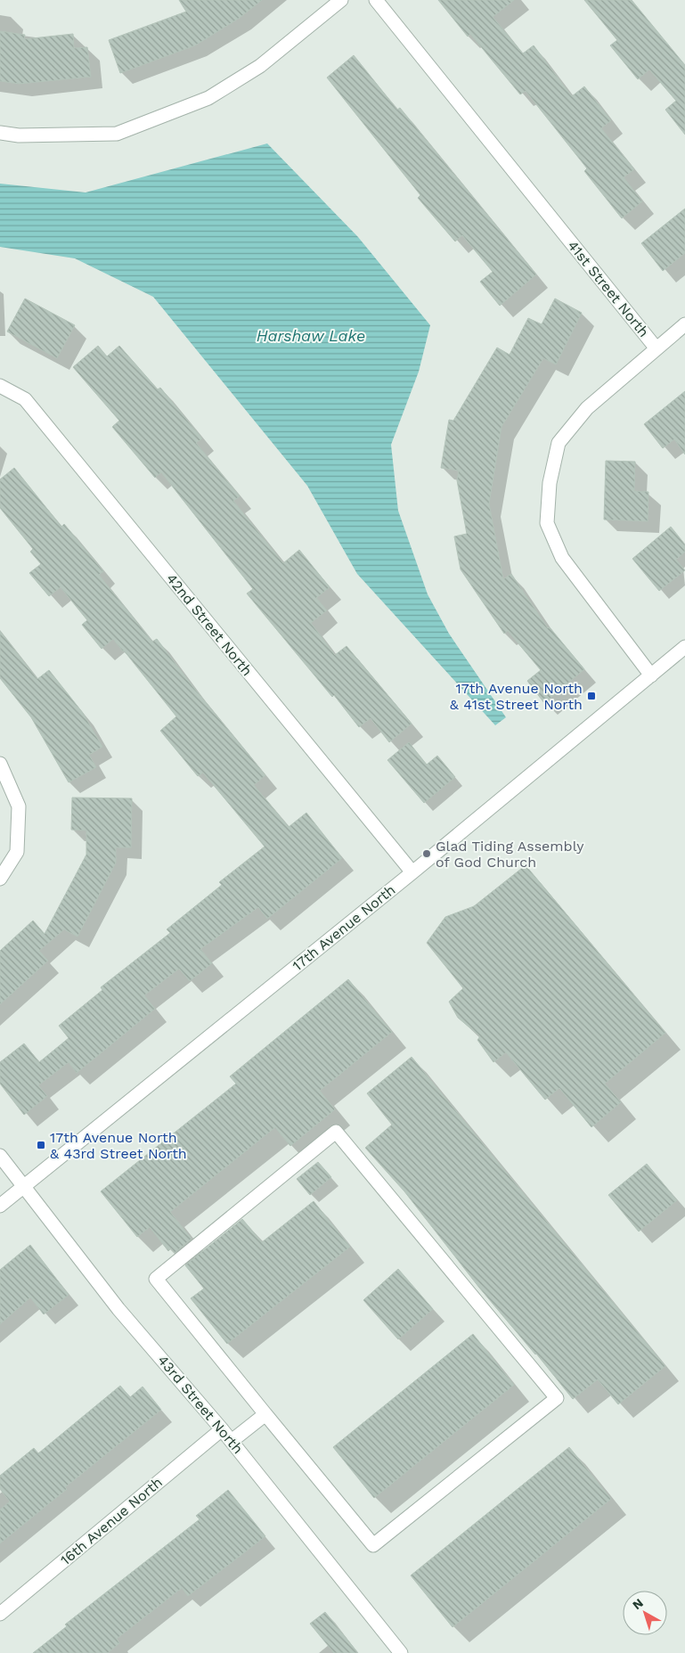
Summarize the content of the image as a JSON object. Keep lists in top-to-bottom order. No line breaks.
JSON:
{"streets":{"street":["41st Street North","42nd Street North","17th Avenue North","43rd Street North","16th Avenue North"]},"crossings":[["41st Street North","17th Avenue North"],["42nd Street North","17th Avenue North"],["17th Avenue North","43rd Street North"],["43rd Street North","16th Avenue North"]],"water":["Harshaw Lake"],"places":{"transit":["17th Avenue North & 41st Street North","17th Avenue North & 43rd Street North"],"other":["Glad Tiding Assembly of God Church"]},"north":"top left"}
